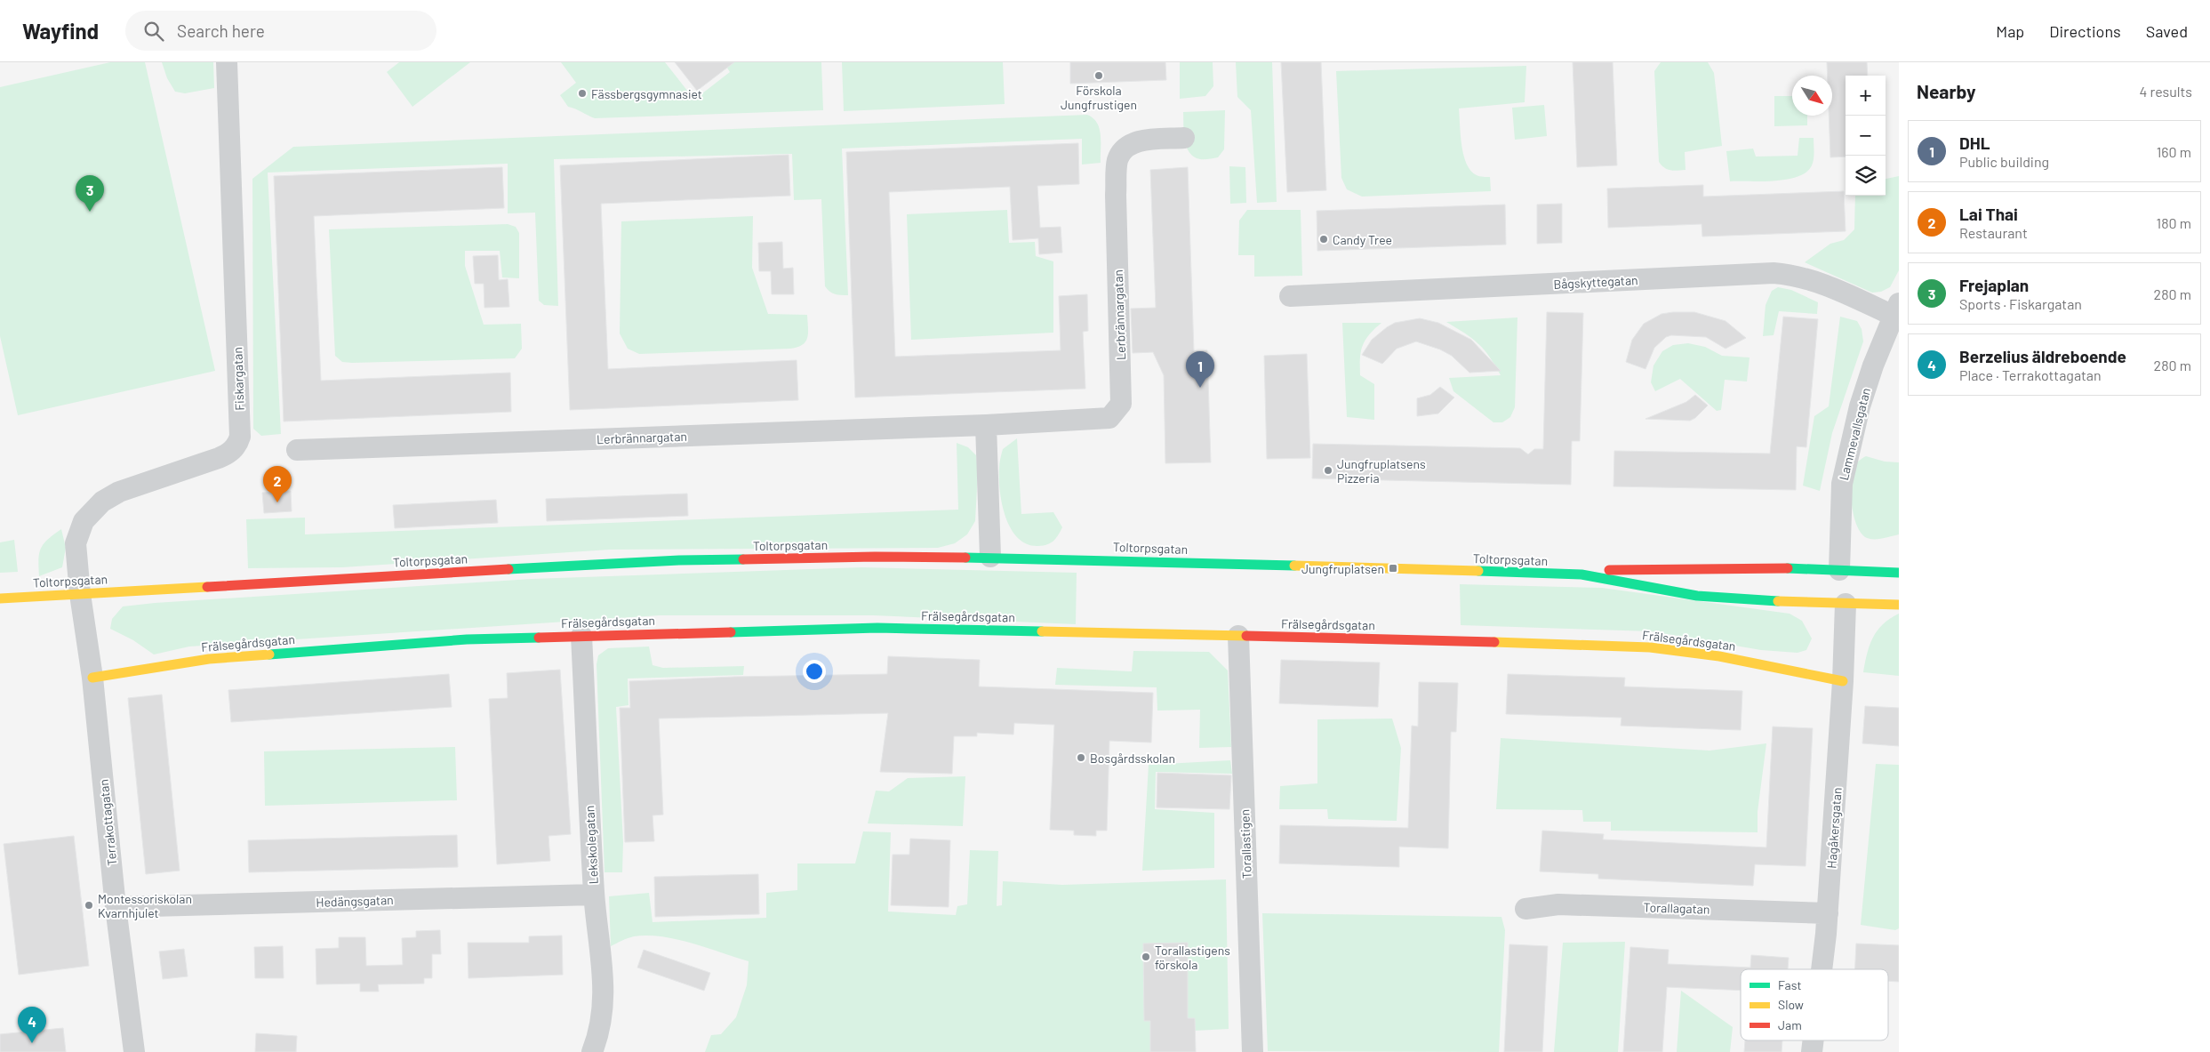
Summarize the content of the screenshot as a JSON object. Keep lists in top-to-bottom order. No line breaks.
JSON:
{"streets":{"street":["Bågskyttegatan","Lerbrännargatan","Fiskargatan","Lammevallsgatan","Toltorpsgatan","Frälsegårdsgatan","Terrakottagatan","Hagåkersgatan","Torallastigen","Lekskolegatan","Hedängsgatan","Torallagatan"]},"crossings":[["Bågskyttegatan","Lammevallsgatan"],["Fiskargatan","Toltorpsgatan"],["Fiskargatan","Terrakottagatan"],["Lammevallsgatan","Toltorpsgatan"],["Toltorpsgatan","Terrakottagatan"],["Toltorpsgatan","Hagåkersgatan"],["Frälsegårdsgatan","Terrakottagatan"],["Frälsegårdsgatan","Hagåkersgatan"],["Frälsegårdsgatan","Torallastigen"],["Frälsegårdsgatan","Lekskolegatan"],["Terrakottagatan","Hedängsgatan"],["Hagåkersgatan","Torallagatan"],["Lekskolegatan","Hedängsgatan"]],"places":{"other":["Förskola Jungfrustigen","Fässbergsgymnasiet","Candy Tree","Jungfruplatsens Pizzeria","Bosgårdsskolan","Montessoriskolan Kvarnhjulet","Torallastigens förskola"],"transit":["Jungfruplatsen"]},"legend":["Fast","Slow","Jam"],"north":"bottom right","page":{"header":"Wayfind","search":"Search here","nav":["Map","Directions","Saved"],"heading":["Nearby","4 results"],"map_buttons":["+","−"],"list":[{"mark":"1","name":"DHL","note":"Public building","value":"160 m"},{"mark":"2","name":"Lai Thai","note":"Restaurant","value":"180 m"},{"mark":"3","name":"Frejaplan","note":"Sports · Fiskargatan","value":"280 m"},{"mark":"4","name":"Berzelius äldreboende","note":"Place · Terrakottagatan","value":"280 m"}],"pins":["3","1","2","4"]}}
